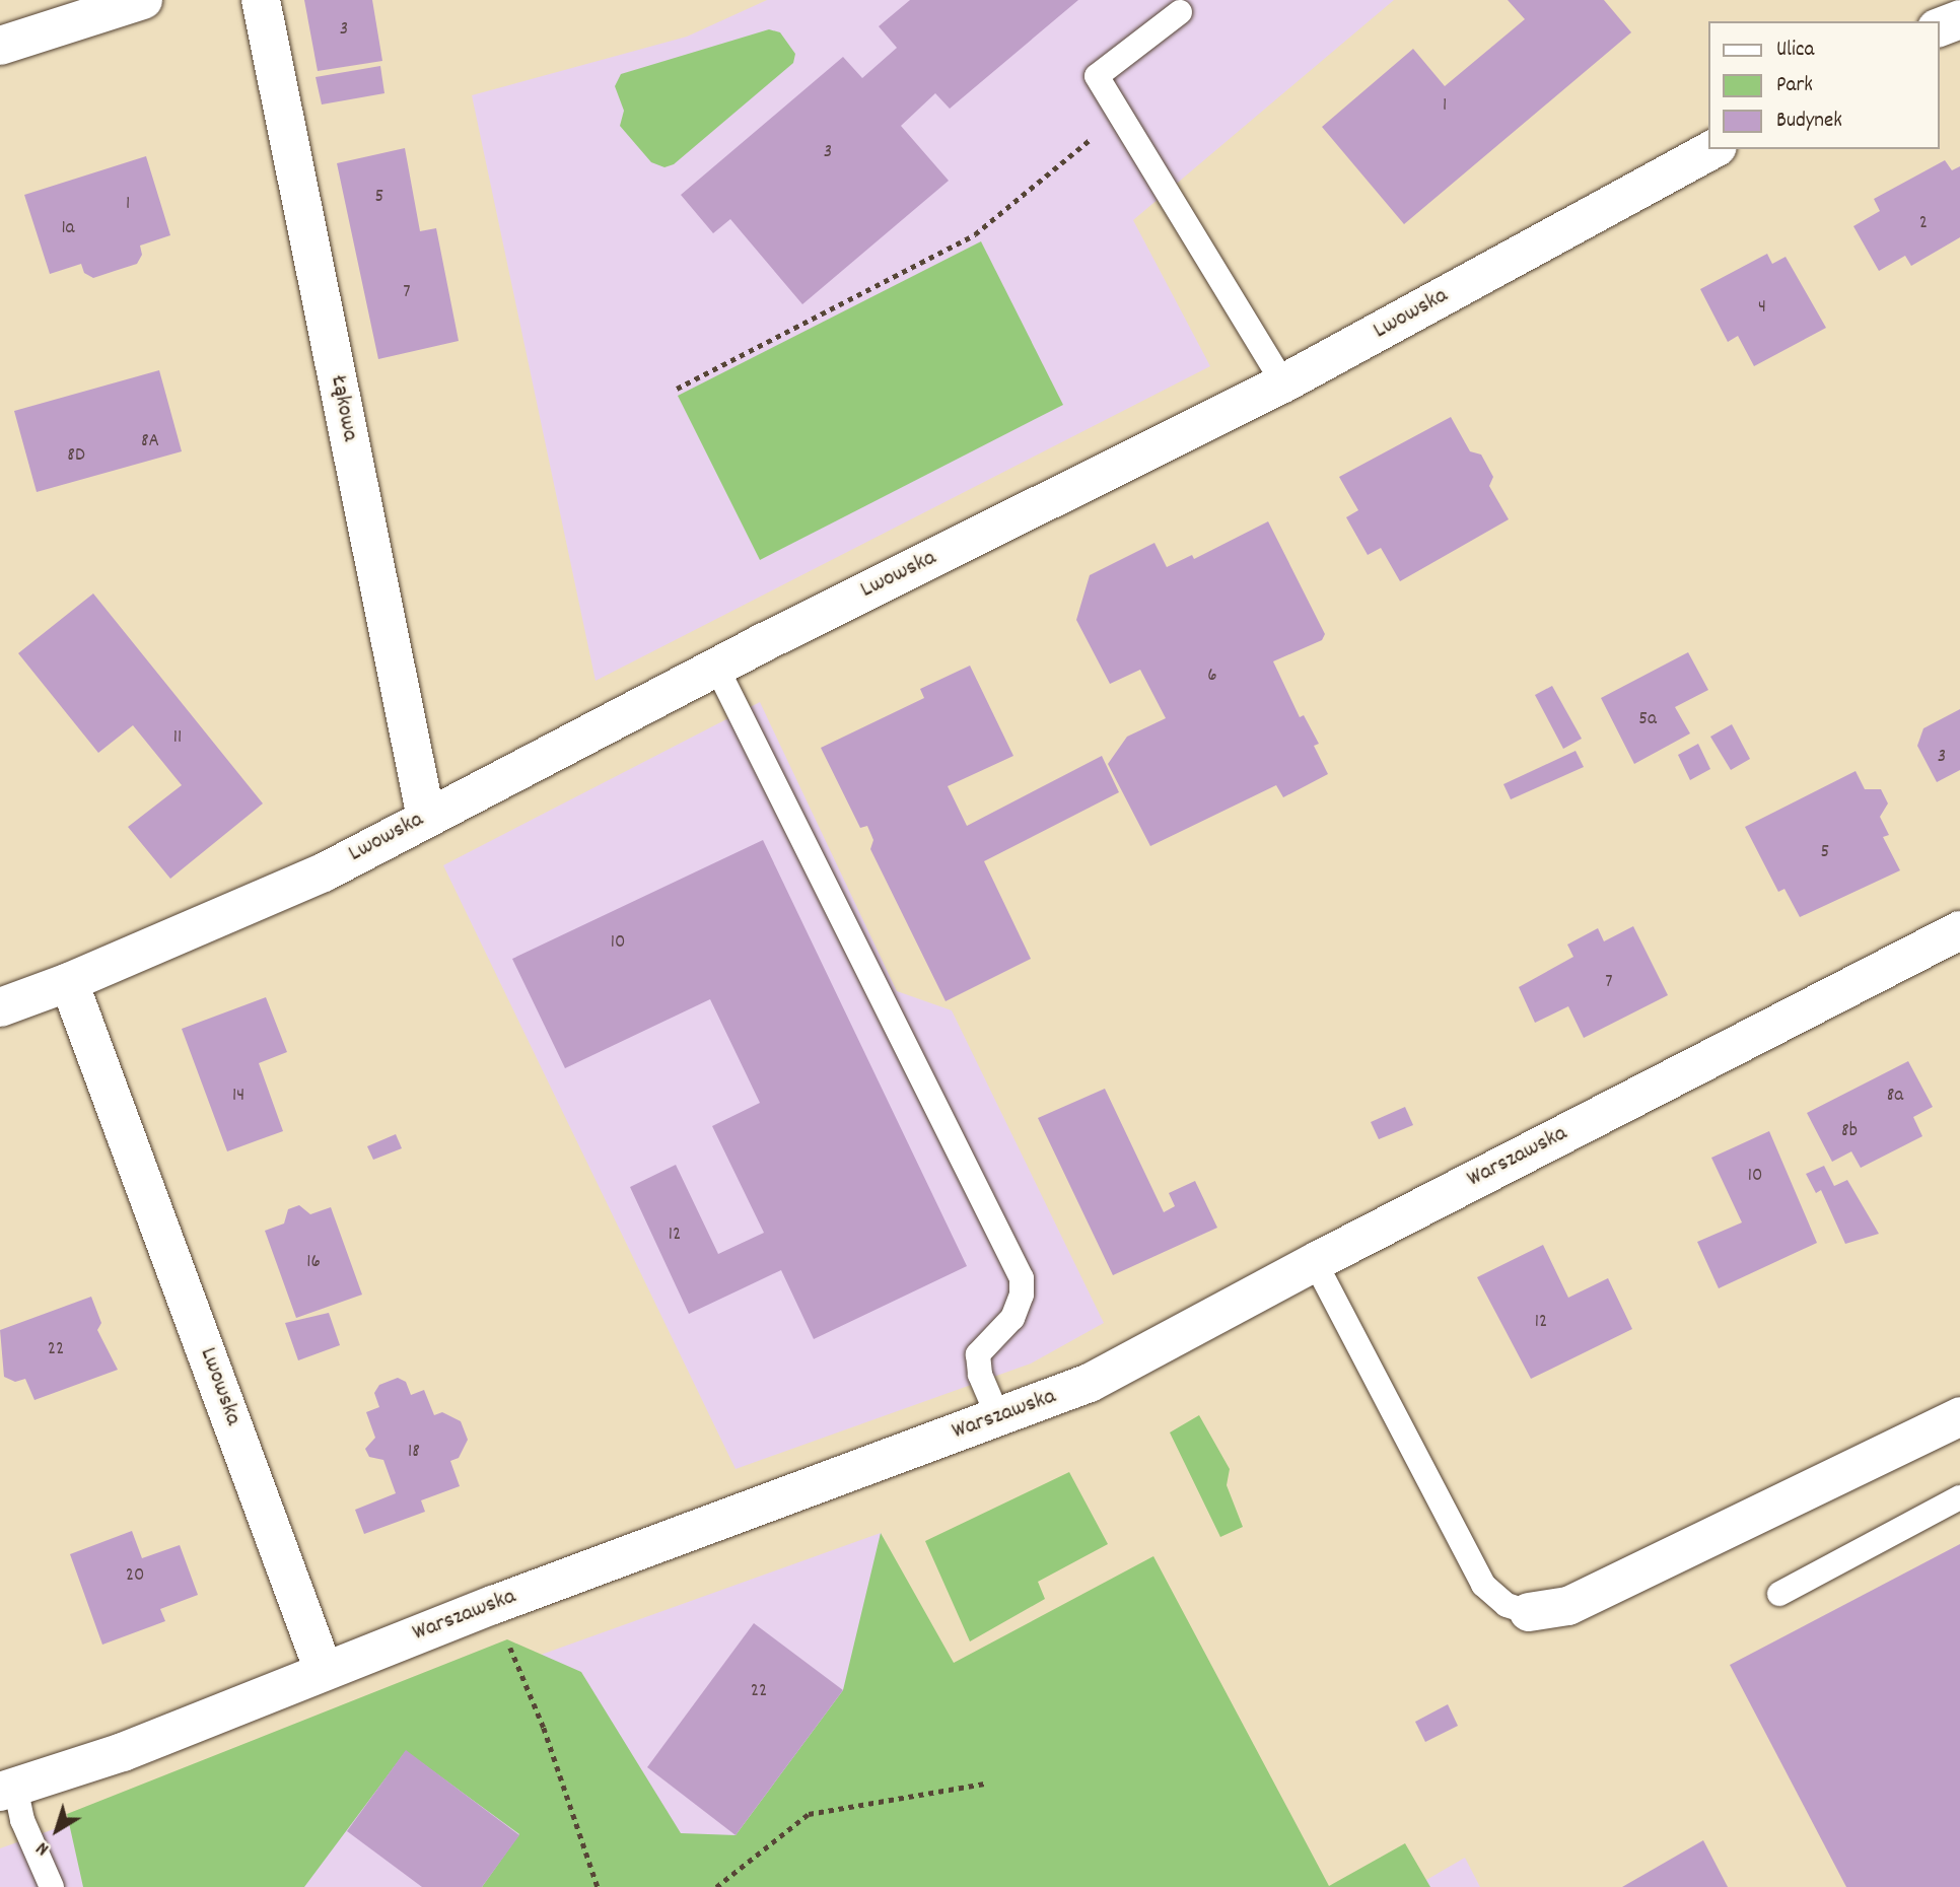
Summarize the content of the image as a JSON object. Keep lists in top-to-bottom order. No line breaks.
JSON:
{"streets":{"street":["Lwowska","Łąkowa","Warszawska"]},"crossings":[["Lwowska","Łąkowa"],["Lwowska","Warszawska"]],"house_numbers":["3","1","3","5","1","2","1a","7","4","8A","8D","6","5a","11","3","5","10","7","14","8a","8b","10","12","16","12","22","18","20","22"],"legend":["Ulica","Park","Budynek"],"north":"bottom left"}
